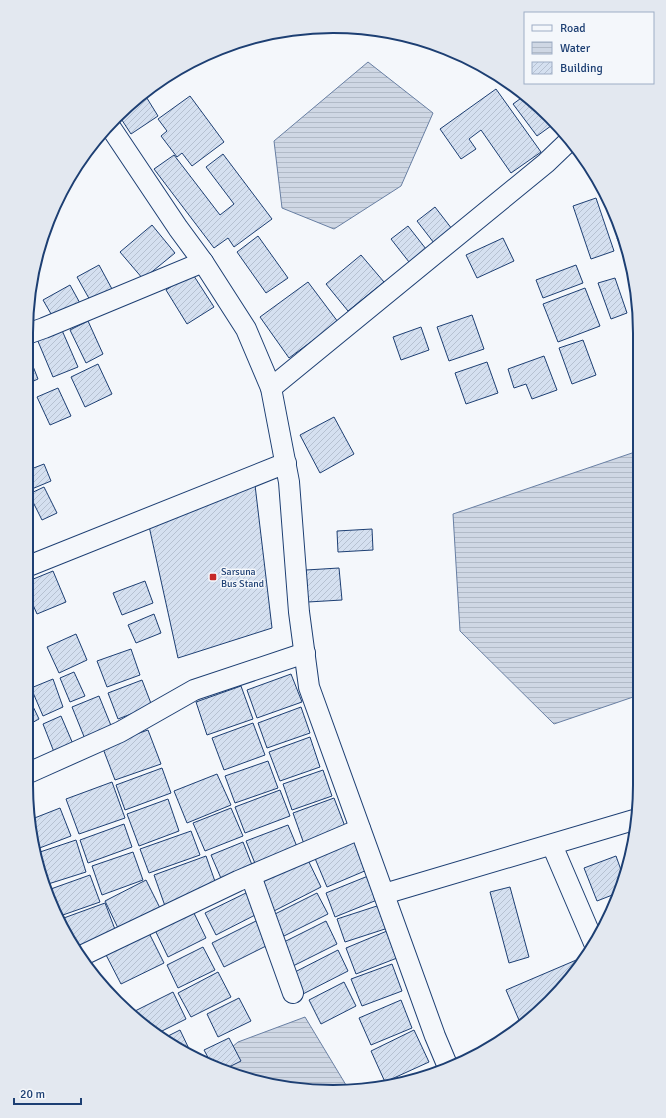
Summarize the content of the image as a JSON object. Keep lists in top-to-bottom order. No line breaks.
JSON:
{"places":{"transit":["Sarsuna Bus Stand"]},"legend":["Road","Water","Building"],"scale_bar":"20 m"}
